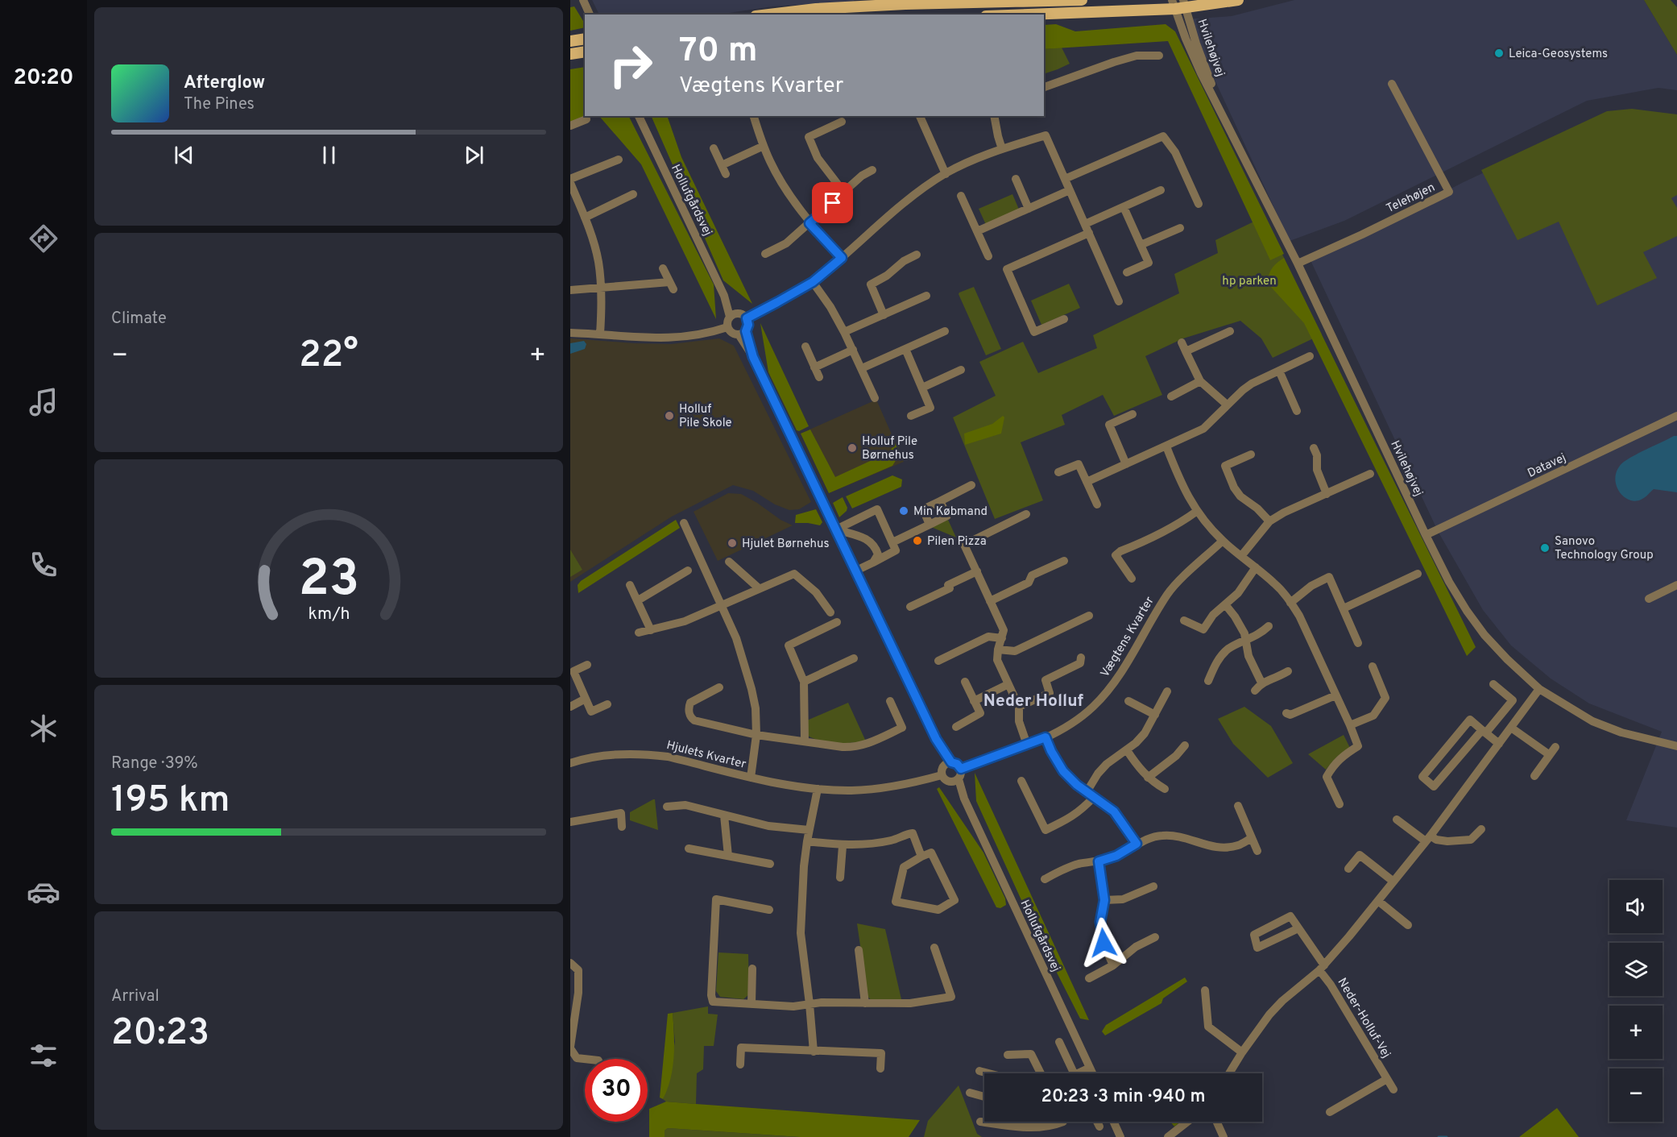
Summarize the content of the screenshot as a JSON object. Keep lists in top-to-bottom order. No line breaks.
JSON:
{"streets":{"street":["Hvilehøjvej","Telehøjen","Hollufgårdsvej","Datavej","Vægtens Kvarter","Hjulets Kvarter","Neder-Holluf-Vej"]},"crossings":[["Hvilehøjvej","Telehøjen"],["Hvilehøjvej","Datavej"],["Hollufgårdsvej","Vægtens Kvarter"],["Hollufgårdsvej","Hjulets Kvarter"],["Vægtens Kvarter","Hjulets Kvarter"]],"districts":["Neder Holluf"],"parks":["hp parken"],"places":["Leica-Geosystems","Holluf Pile Skole","Holluf Pile Børnehus","Min Købmand","Pilen Pizza","Hjulet Børnehus","Sanovo Technology Group"],"page":{"tabs":"20:20","turn":["70 m","Vægtens Kvarter"],"song":["Afterglow","The Pines"],"tile":["Climate",["Range · 39%","195 km"],["Arrival","20:23"]],"heat":["−","22°","+"],"map_buttons":["+","−"],"limit":"30","trip":"20:23 · 3 min · 940 m","gauge":["23","km/h"]}}
